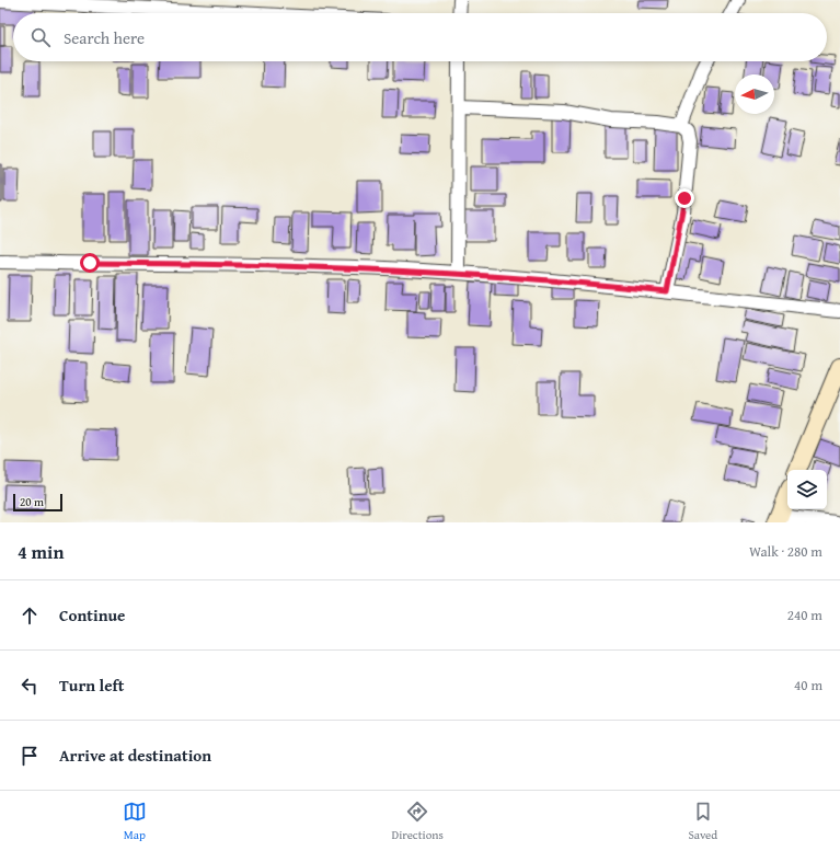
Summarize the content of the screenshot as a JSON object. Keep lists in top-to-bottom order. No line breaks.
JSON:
{"scale_bar":"20 m","north":"left","page":{"search":"Search here","scale":"20 m","heading":["4 min","Walk · 280 m"],"list":[["Continue","240 m"],["Turn left","40 m"],"Arrive at destination"],"nav":["Map","Directions","Saved"]}}
